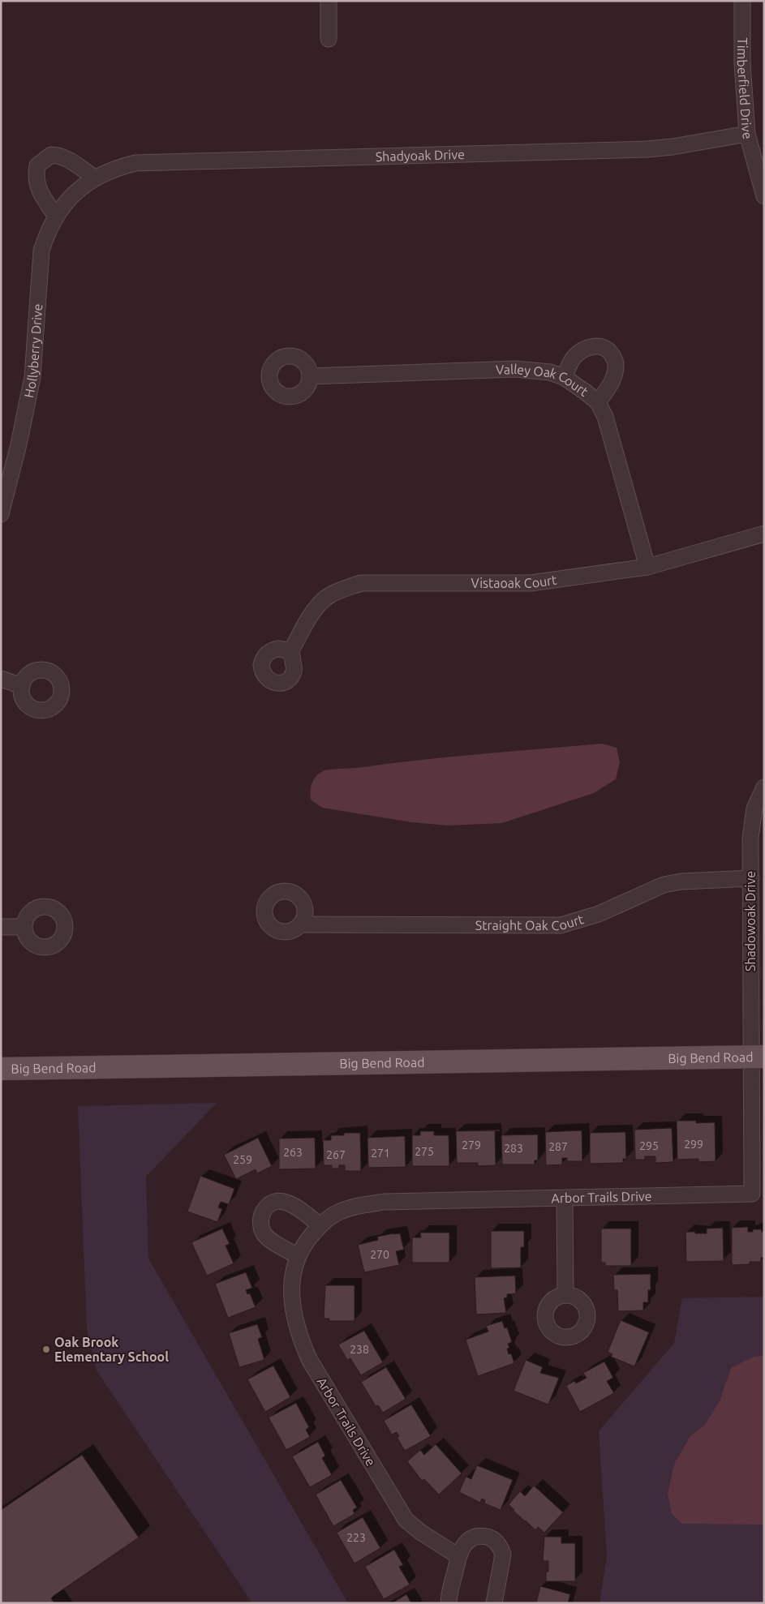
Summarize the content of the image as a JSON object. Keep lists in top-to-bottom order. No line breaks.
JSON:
{"streets":{"main road":["Big Bend Road"],"street":["Timberfield Drive","Shadyoak Drive","Hollyberry Drive","Valley Oak Court","Vistaoak Court","Straight Oak Court","Shadowoak Drive","Arbor Trails Drive"]},"crossings":[["Timberfield Drive","Shadyoak Drive"],["Shadyoak Drive","Hollyberry Drive"],["Valley Oak Court","Vistaoak Court"],["Straight Oak Court","Shadowoak Drive"],["Shadowoak Drive","Big Bend Road"],["Shadowoak Drive","Arbor Trails Drive"],["Big Bend Road","Arbor Trails Drive"]],"places":["Oak Brook Elementary School"],"house_numbers":["299","279","295","287","283","275","263","271","267","259","270","238","223"]}
